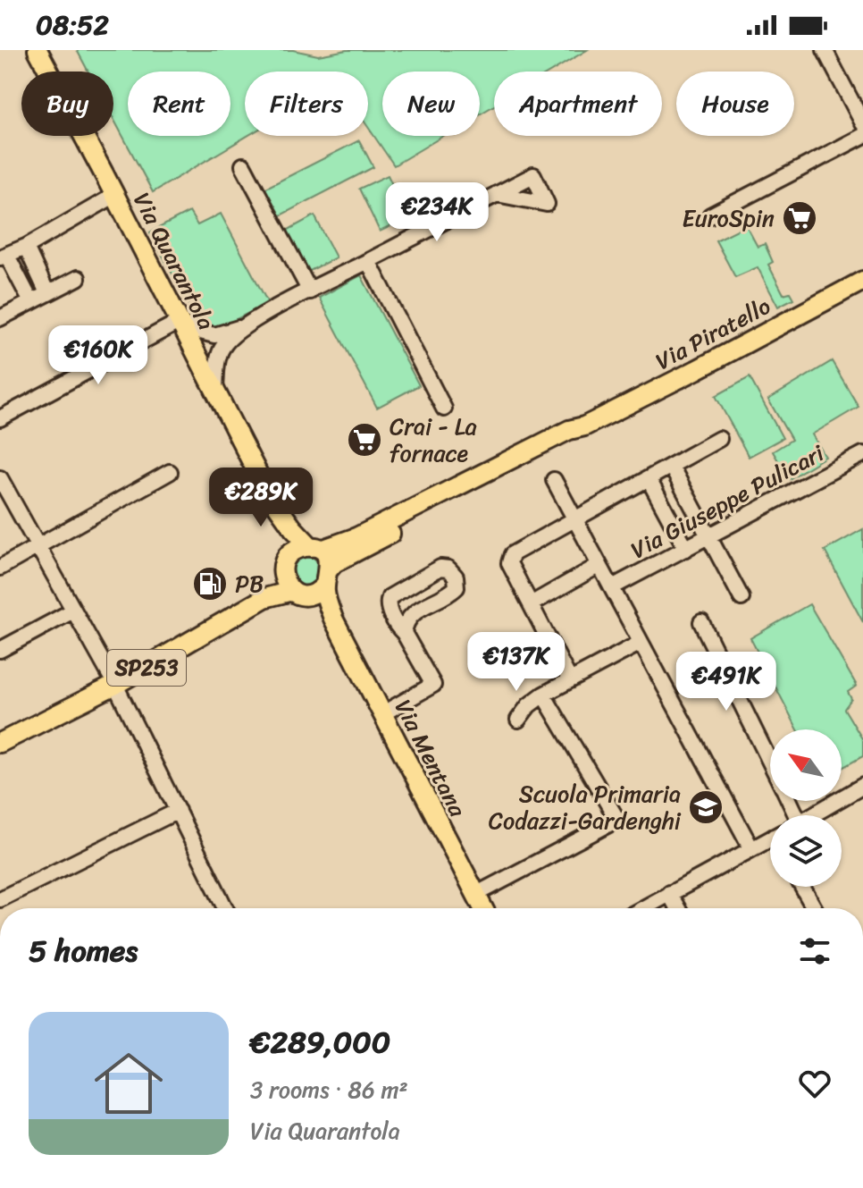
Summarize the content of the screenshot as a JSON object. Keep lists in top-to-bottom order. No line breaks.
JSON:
{"streets":{"main road":["Via Quarantola","Via Piratello","SP253","Via Mentana"],"street":["Via Giuseppe Pulicari"]},"crossings":[["Via Quarantola","Via Piratello"],["Via Quarantola","Via Mentana"],["Via Piratello","Via Mentana"]],"places":{"supermarket":["EuroSpin","Crai - La fornace"],"fuel station":["PB"],"school or university":["Scuola Primaria Codazzi-Gardenghi"]},"north":"top left","page":{"status":"08:52","chip":["Buy","Rent","Filters","New","Apartment","House"],"price":["€234K","€160K","€289K","€137K","€491K"],"heading":"5 homes","list":[{"name":"€289,000","note":"3 rooms · 86 m² · Via Quarantola"}]}}
